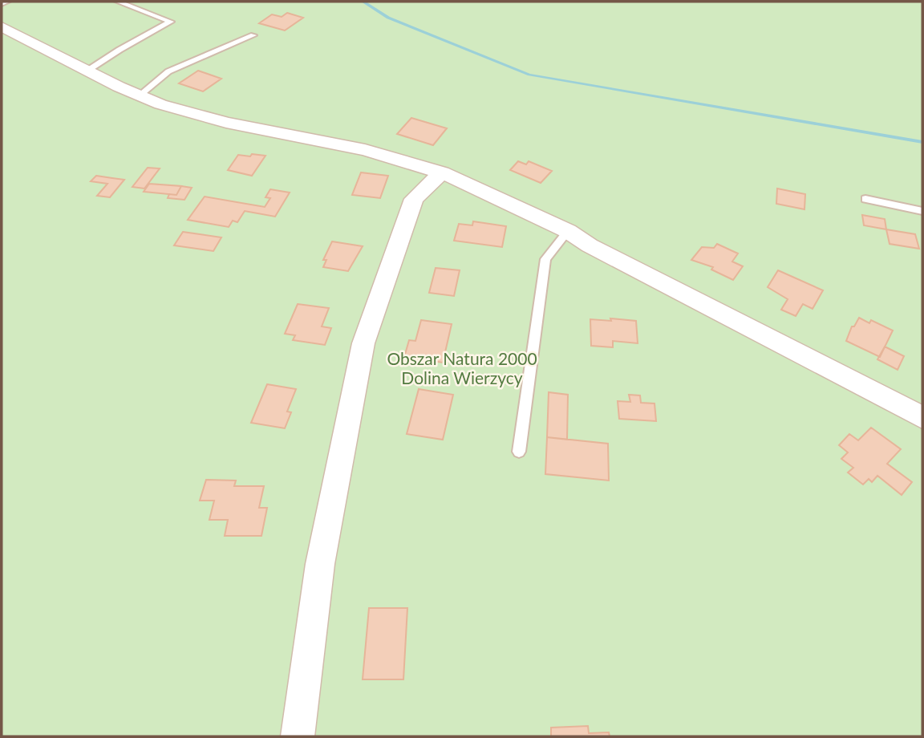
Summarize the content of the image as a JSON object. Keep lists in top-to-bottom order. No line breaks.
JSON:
{"parks":["Obszar Natura 2000 Dolina Wierzycy"]}
